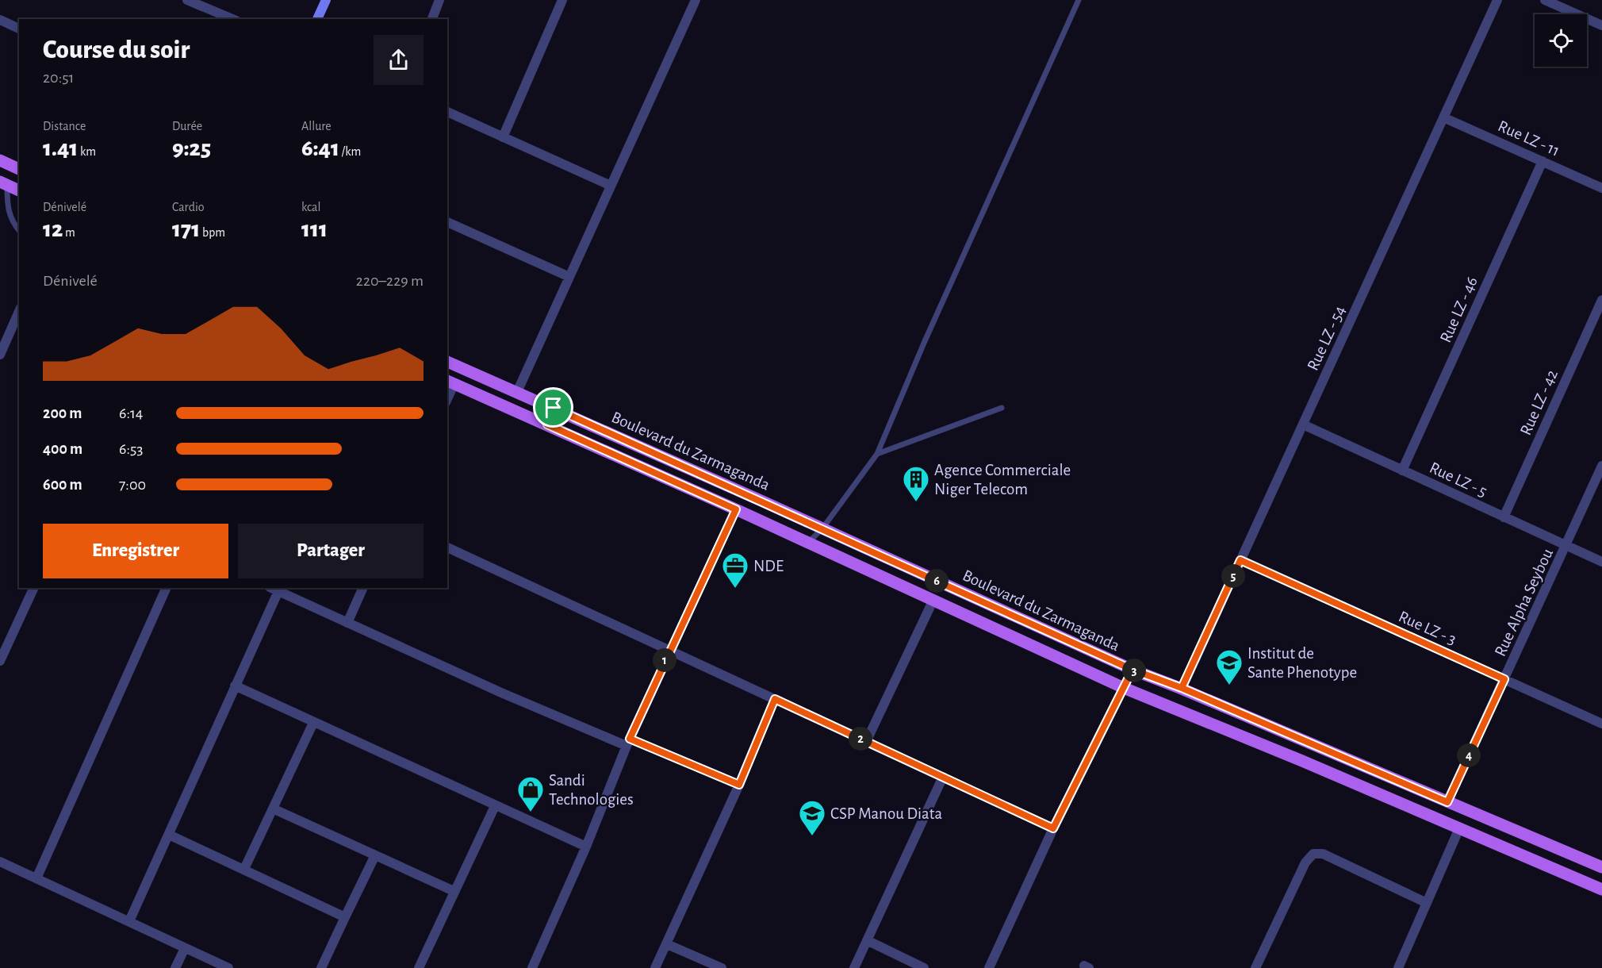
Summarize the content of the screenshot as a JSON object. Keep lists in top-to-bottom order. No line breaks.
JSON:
{"streets":{"main road":["Boulevard du Zarmaganda"],"street":["Rue LZ - 11","Rue LZ - 46","Rue LZ - 54","Rue LZ - 42","Rue LZ - 5","Rue Alpha Seybou","Rue LZ - 3"]},"crossings":[["Rue LZ - 11","Rue LZ - 46"],["Rue LZ - 11","Rue LZ - 54"],["Rue LZ - 46","Rue LZ - 5"],["Rue LZ - 54","Boulevard du Zarmaganda"],["Rue LZ - 54","Rue LZ - 5"],["Rue LZ - 54","Rue LZ - 3"],["Rue LZ - 42","Rue LZ - 5"],["Boulevard du Zarmaganda","Rue Alpha Seybou"],["Rue LZ - 5","Rue Alpha Seybou"],["Rue Alpha Seybou","Rue LZ - 3"]],"places":{"building":["Agence Commerciale Niger Telecom"],"office":["NDE"],"school or university":["Institut de Sante Phenotype","CSP Manou Diata"],"shop":["Sandi Technologies"]},"page":{"heading":["Course du soir","20:51"],"stats":[["Distance","1.41 km"],["Durée","9:25"],["Allure","6:41 /km"],["Dénivelé","12 m"],["Cardio","171 bpm"],["kcal","111"]],"chart":["Dénivelé","220–229 m"],"list":[{"name":"200 m","note":"6:14"},{"name":"400 m","note":"6:53"},{"name":"600 m","note":"7:00"}],"buttons":["Enregistrer","Partager"],"pins":["5","6","1","3","2","4"]}}
